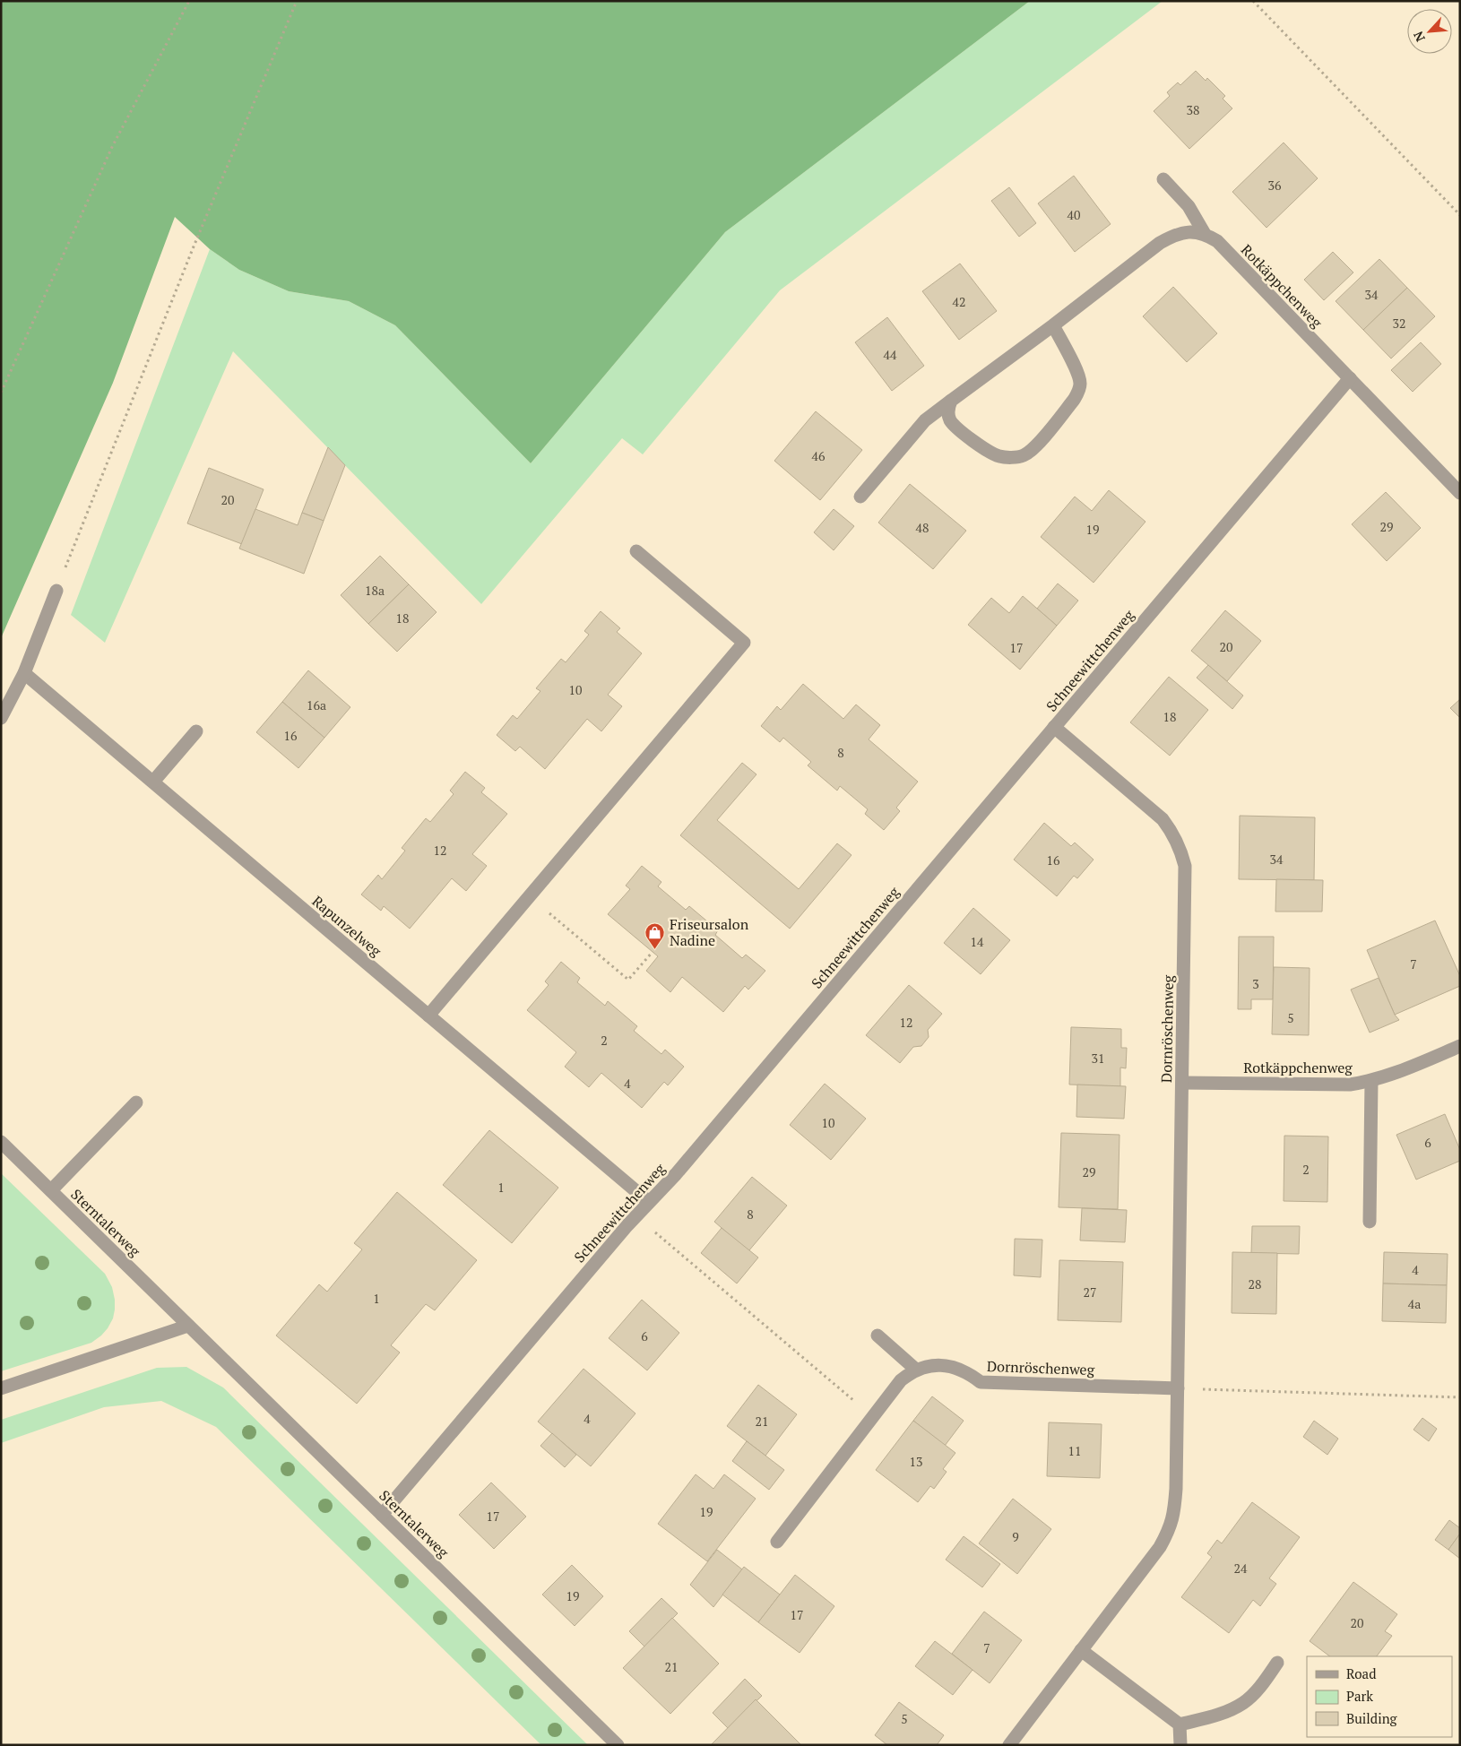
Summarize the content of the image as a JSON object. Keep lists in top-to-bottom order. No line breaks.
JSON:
{"streets":{"street":["Rotkäppchenweg","Schneewittchenweg","Rapunzelweg","Dornröschenweg","Sterntalerweg"]},"crossings":[["Rotkäppchenweg","Schneewittchenweg"],["Rotkäppchenweg","Dornröschenweg"],["Schneewittchenweg","Rapunzelweg"],["Schneewittchenweg","Dornröschenweg"],["Schneewittchenweg","Sterntalerweg"]],"places":{"shop":["Friseursalon Nadine"]},"house_numbers":["38","36","40","34","42","32","44","46","20","29","48","19","18a","18","20","17","10","16a","18","16","8","12","34","16","14","7","3","5","12","2","31","4","10","6","2","29","1","8","4","28","27","1","4a","6","4","21","11","13","19","17","9","24","19","17","20","7","21","5"],"legend":["Road","Park","Building"],"north":"bottom left"}
